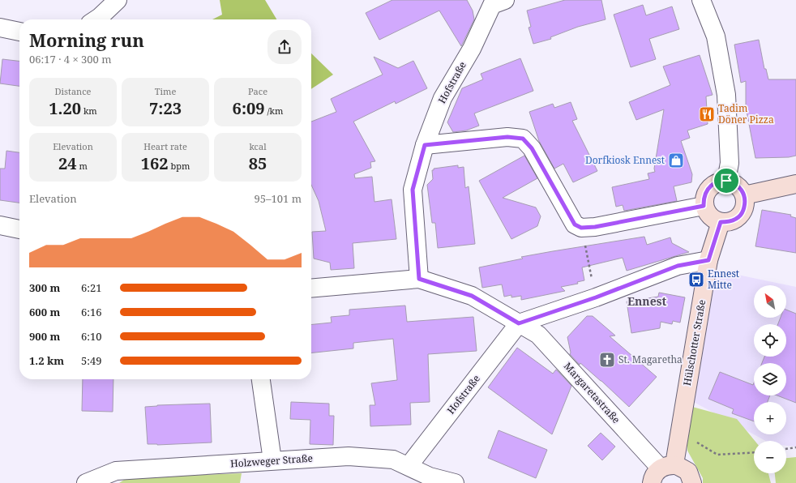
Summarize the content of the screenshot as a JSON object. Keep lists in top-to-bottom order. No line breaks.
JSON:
{"streets":{"street":["Hofstraße","Hülschotter Straße","Margaretastraße","Holzweger Straße"]},"crossings":[["Hofstraße","Margaretastraße"],["Hofstraße","Holzweger Straße"],["Hülschotter Straße","Margaretastraße"]],"districts":["Ennest"],"places":{"restaurant":["Tadim Döner Pizza"],"shop":["Dorfkiosk Ennest"],"bus stop":["Ennest Mitte"],"church":["St. Magaretha"]},"north":"top left","page":{"heading":["Morning run","06:17 · 4 × 300 m"],"stats":[["Distance","1.20 km"],["Time","7:23"],["Pace","6:09 /km"],["Elevation","24 m"],["Heart rate","162 bpm"],["kcal","85"]],"chart":["Elevation","95–101 m"],"list":[{"name":"300 m","note":"6:21"},{"name":"600 m","note":"6:16"},{"name":"900 m","note":"6:10"},{"name":"1.2 km","note":"5:49"}],"map_buttons":["+","−"]}}
